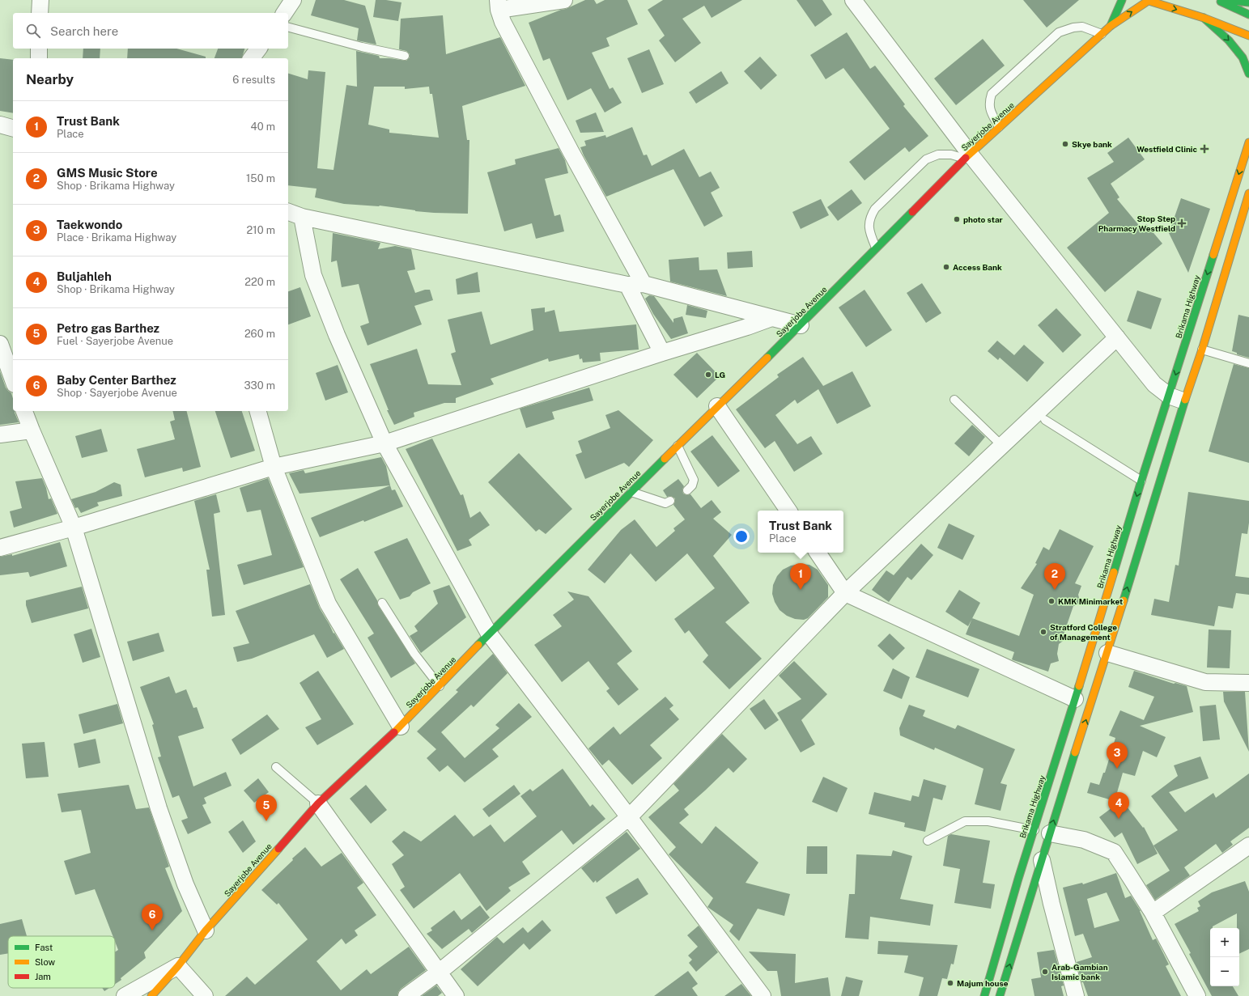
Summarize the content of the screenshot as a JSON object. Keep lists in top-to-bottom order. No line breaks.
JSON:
{"streets":{"main road":["Sayerjobe Avenue","Brikama Highway"]},"places":{"other":["Skye bank","photo star","Access Bank","LG","KMK Minimarket","Stratford College of Management","Arab-Gambian Islamic bank","Majum house"],"health":["Westfield Clinic","Stop Step Pharmacy Westfield"]},"legend":["Fast","Slow","Jam"],"page":{"search":"Search here","heading":["Nearby","6 results"],"list":[{"mark":"1","name":"Trust Bank","note":"Place","value":"40 m"},{"mark":"2","name":"GMS Music Store","note":"Shop · Brikama Highway","value":"150 m"},{"mark":"3","name":"Taekwondo","note":"Place · Brikama Highway","value":"210 m"},{"mark":"4","name":"Buljahleh","note":"Shop · Brikama Highway","value":"220 m"},{"mark":"5","name":"Petro gas Barthez","note":"Fuel · Sayerjobe Avenue","value":"260 m"},{"mark":"6","name":"Baby Center Barthez","note":"Shop · Sayerjobe Avenue","value":"330 m"}],"popup":["Trust Bank","Place"],"pins":["1","2","3","4","5","6"],"map_buttons":["+","−"]}}
